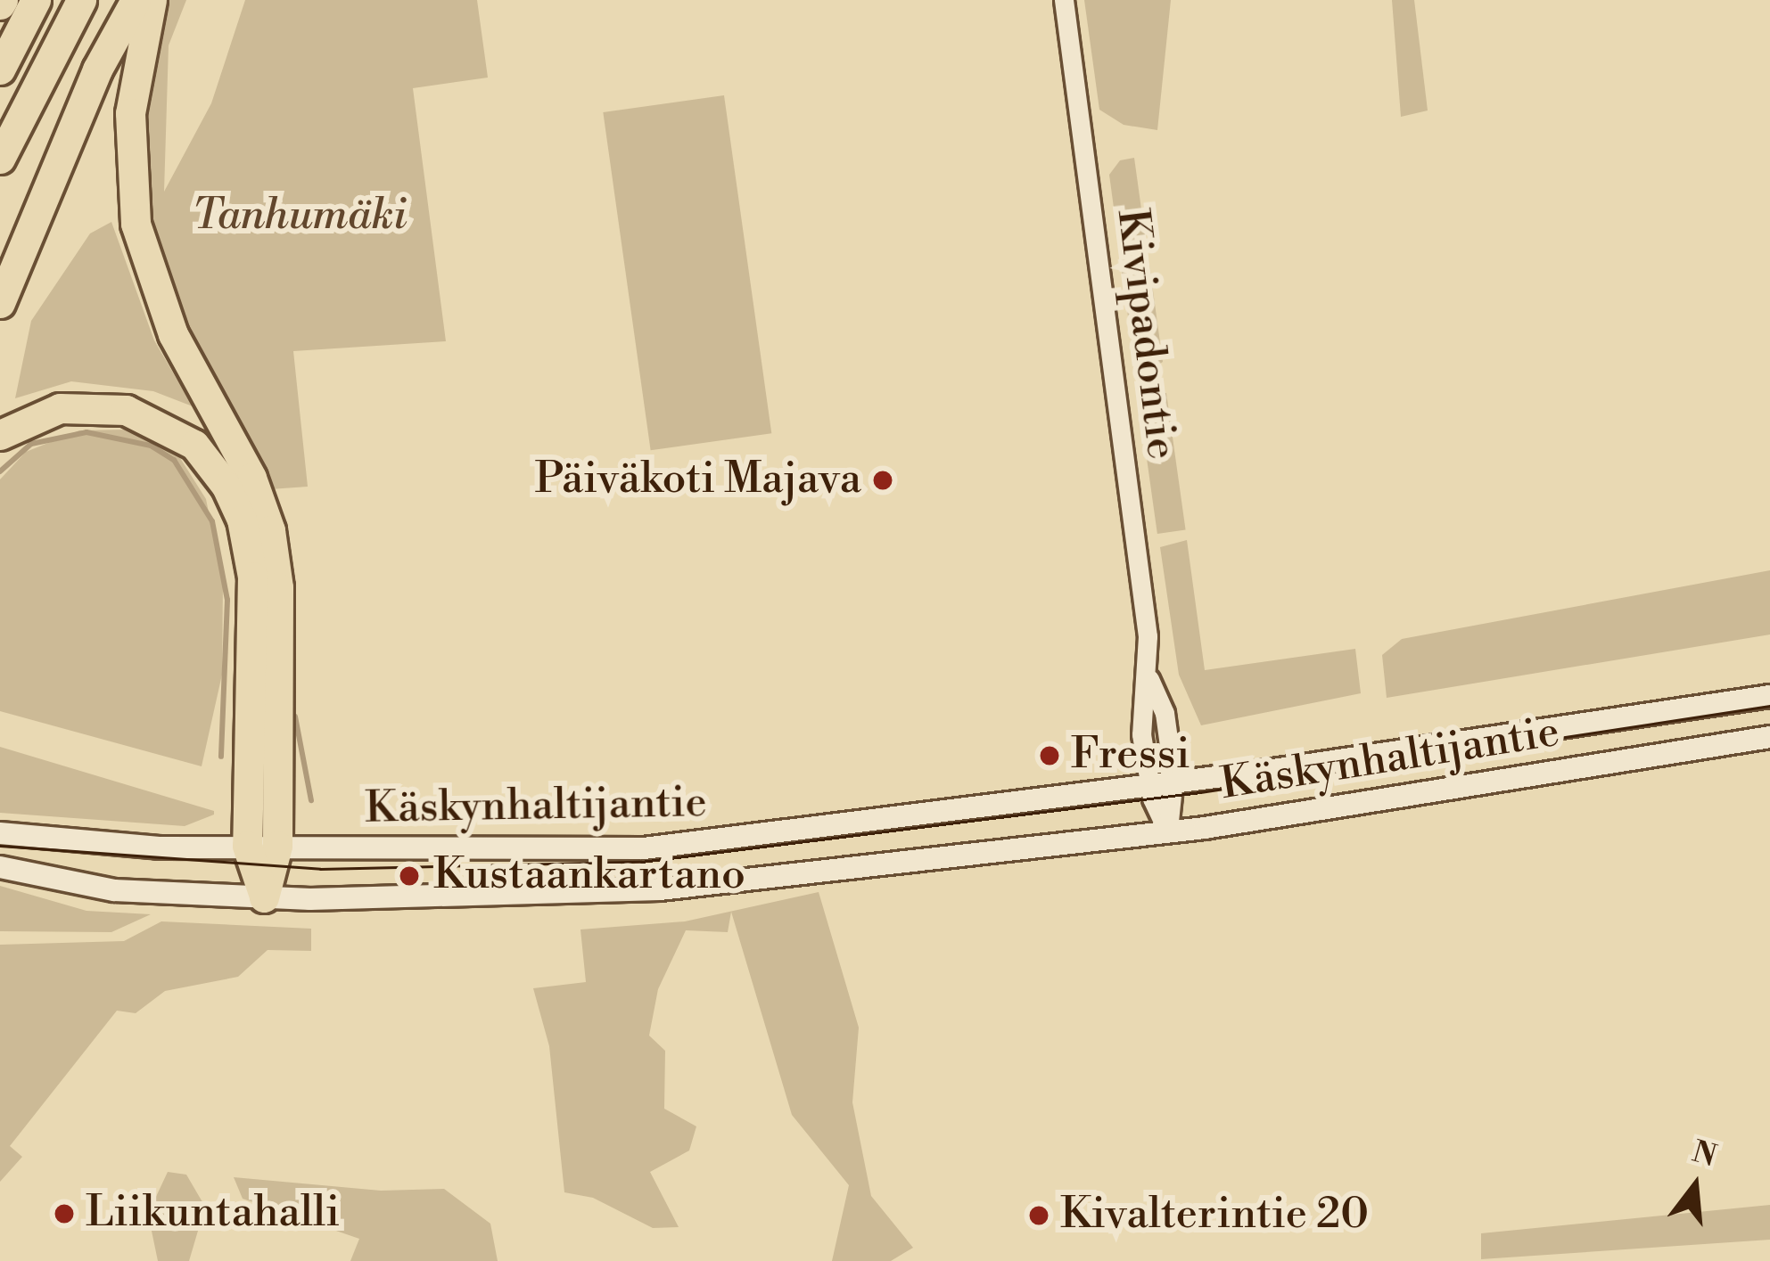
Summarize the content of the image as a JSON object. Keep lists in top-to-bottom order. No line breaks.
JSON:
{"streets":{"main road":["Käskynhaltijantie"],"street":["Kivipadontie"]},"crossings":[["Kivipadontie","Käskynhaltijantie"]],"parks":["Tanhumäki"],"places":["Päiväkoti Majava","Fressi","Kustaankartano","Liikuntahalli","Kivalterintie 20"],"north":"top"}
